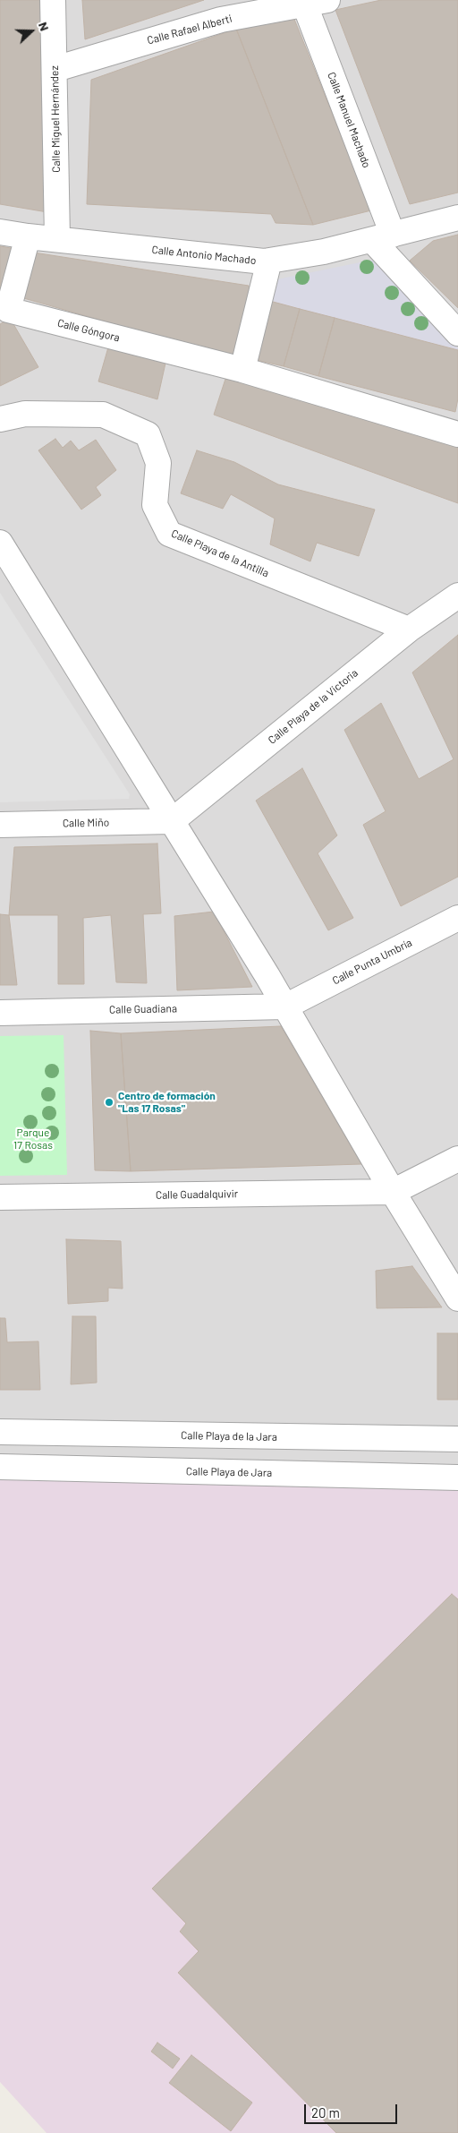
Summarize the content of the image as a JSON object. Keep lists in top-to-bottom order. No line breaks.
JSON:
{"streets":{"street":["Calle Rafael Alberti","Calle Miguel Hernández","Calle Manuel Machado","Calle Antonio Machado","Calle Góngora","Calle Playa de la Antilla","Calle Playa de la Victoria","Calle Miño","Calle Punta Umbría","Calle Guadiana","Calle Guadalquivir","Calle Playa de la Jara","Calle Playa de Jara"]},"crossings":[["Calle Rafael Alberti","Calle Miguel Hernández"],["Calle Rafael Alberti","Calle Manuel Machado"],["Calle Miguel Hernández","Calle Antonio Machado"],["Calle Manuel Machado","Calle Antonio Machado"],["Calle Antonio Machado","Calle Góngora"],["Calle Playa de la Antilla","Calle Playa de la Victoria"],["Calle Playa de la Victoria","Calle Miño"],["Calle Punta Umbría","Calle Guadiana"]],"parks":["Parque 17 Rosas"],"places":["Centro de formación \"Las 17 Rosas\""],"scale_bar":"20 m","north":"right"}
